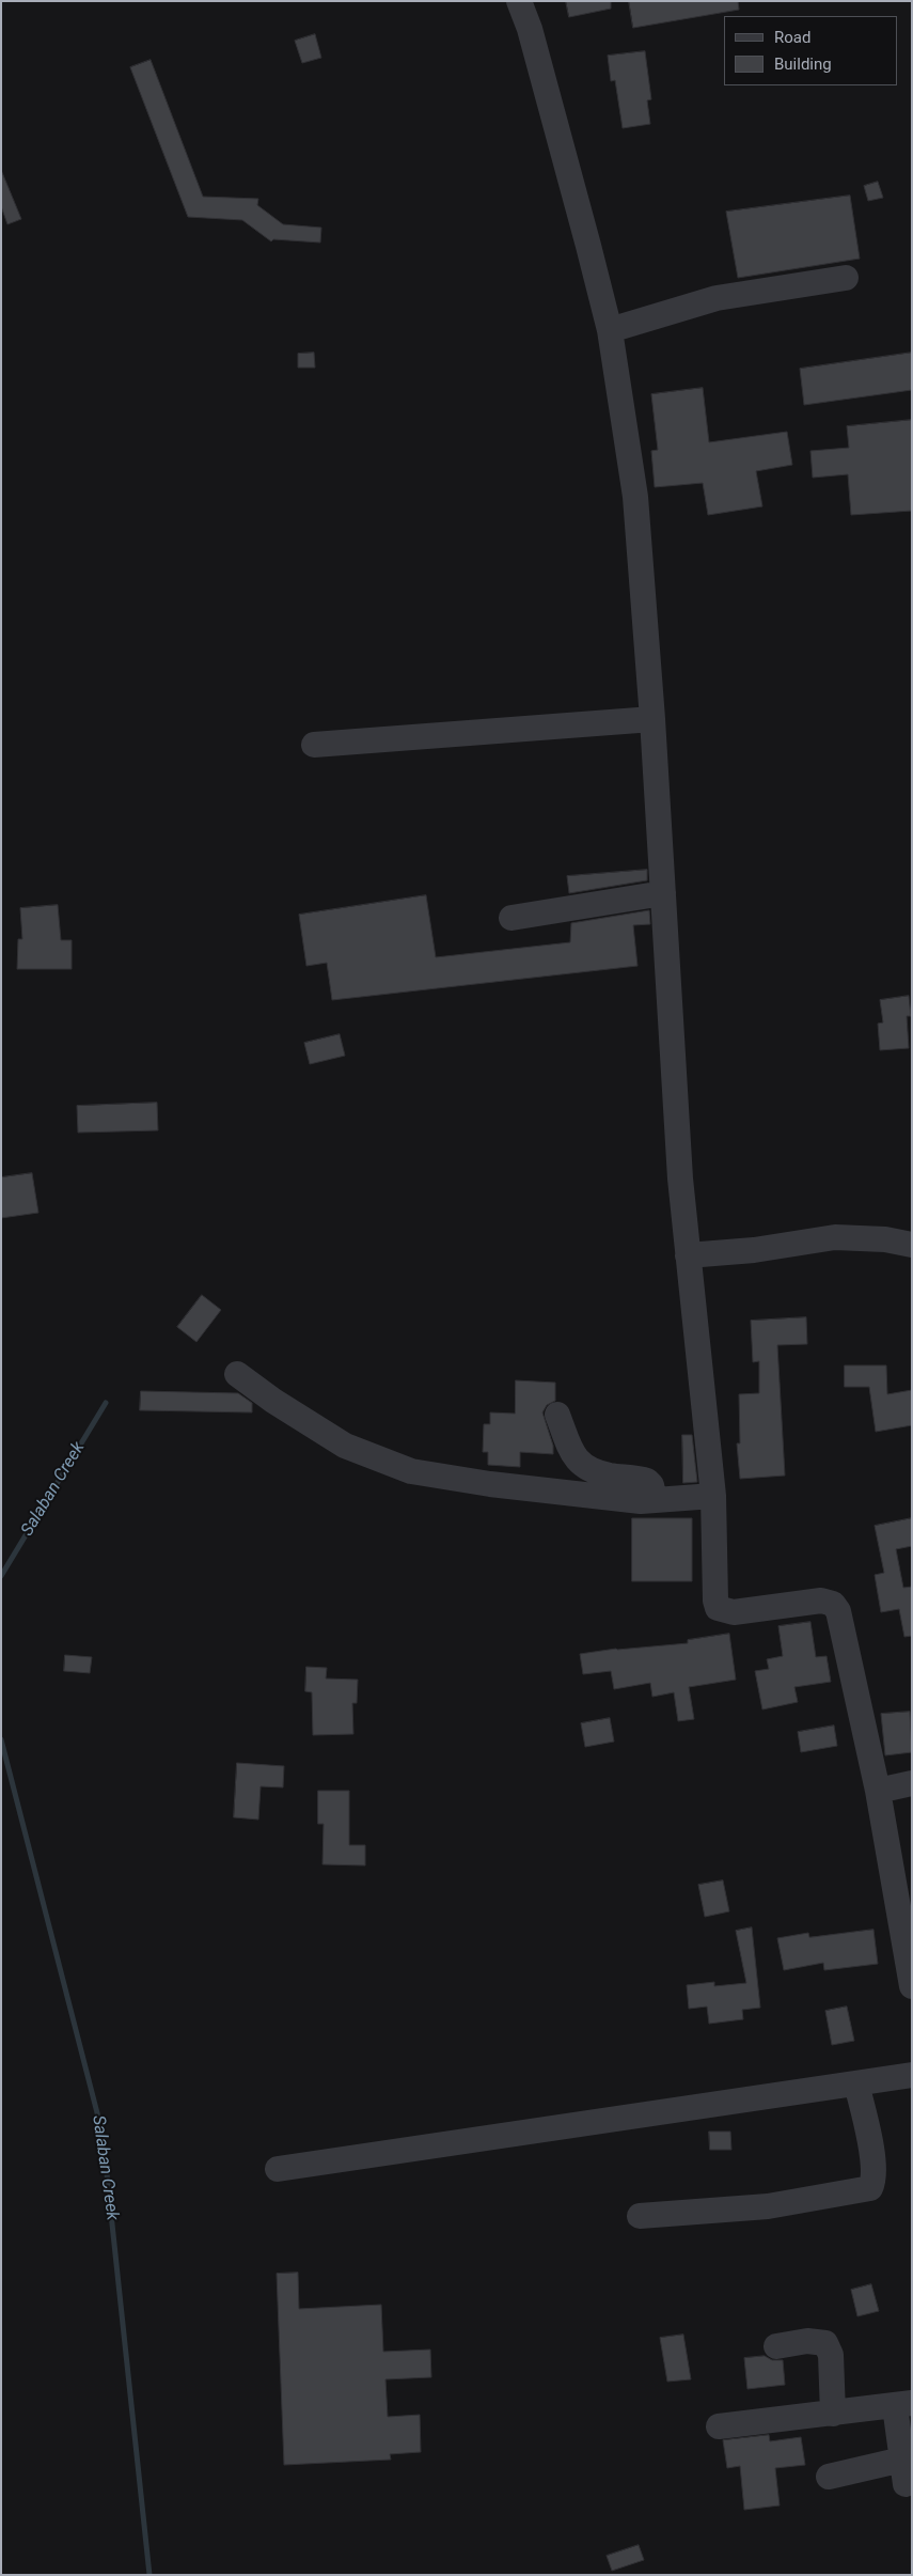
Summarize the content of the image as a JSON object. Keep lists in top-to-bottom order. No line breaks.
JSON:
{"water":["Salaban Creek"],"legend":["Road","Building"]}
